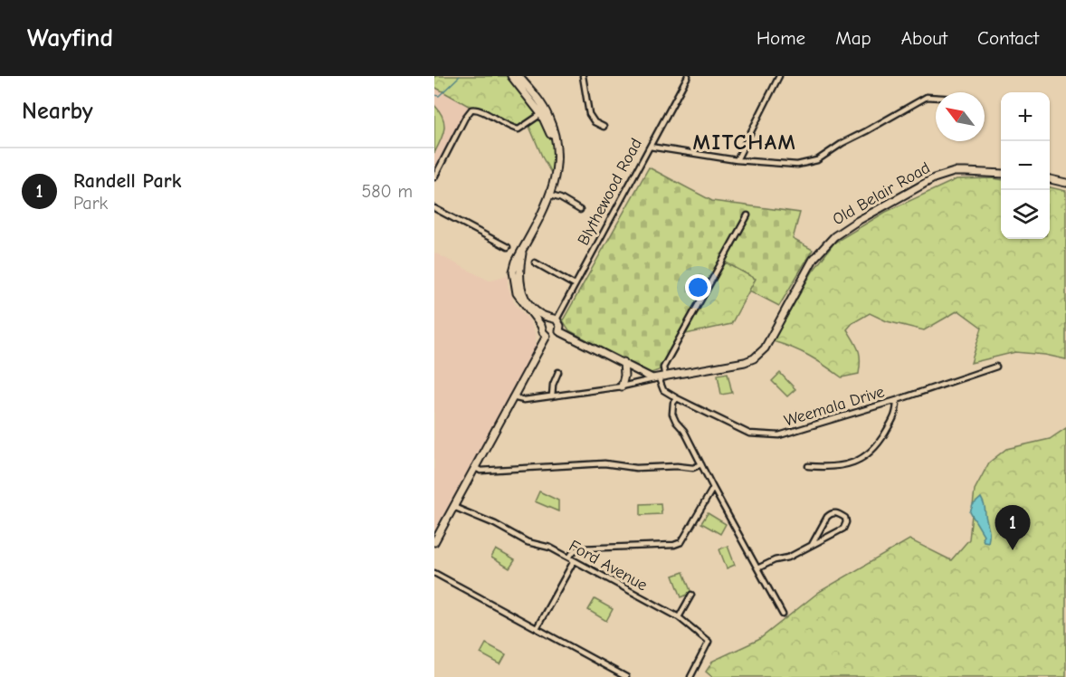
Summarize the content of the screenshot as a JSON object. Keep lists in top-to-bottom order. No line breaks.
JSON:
{"streets":{"main road":["Old Belair Road"],"street":["Blythewood Road","Weemala Drive","Ford Avenue"]},"crossings":[["Old Belair Road","Weemala Drive"]],"districts":["MITCHAM"],"north":"top left","page":{"header":"Wayfind","nav":["Home","Map","About","Contact"],"heading":"Nearby","map_buttons":["+","−"],"list":[{"mark":"1","name":"Randell Park","note":"Park","value":"580 m"}],"pins":"1"}}
